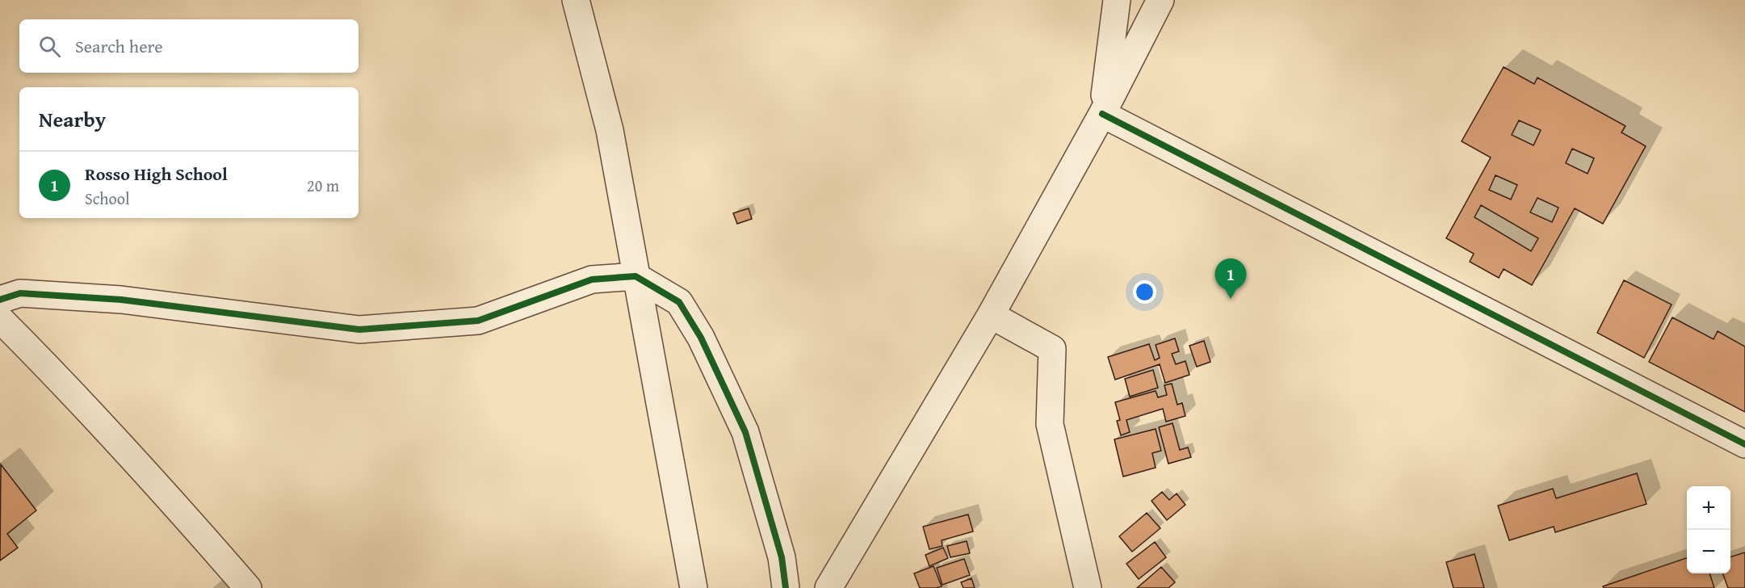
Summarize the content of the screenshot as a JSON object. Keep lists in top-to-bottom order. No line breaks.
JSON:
{"page":{"search":"Search here","heading":"Nearby","list":[{"mark":"1","name":"Rosso High School","note":"School","value":"20 m"}],"pins":"1","map_buttons":["+","−"]}}
